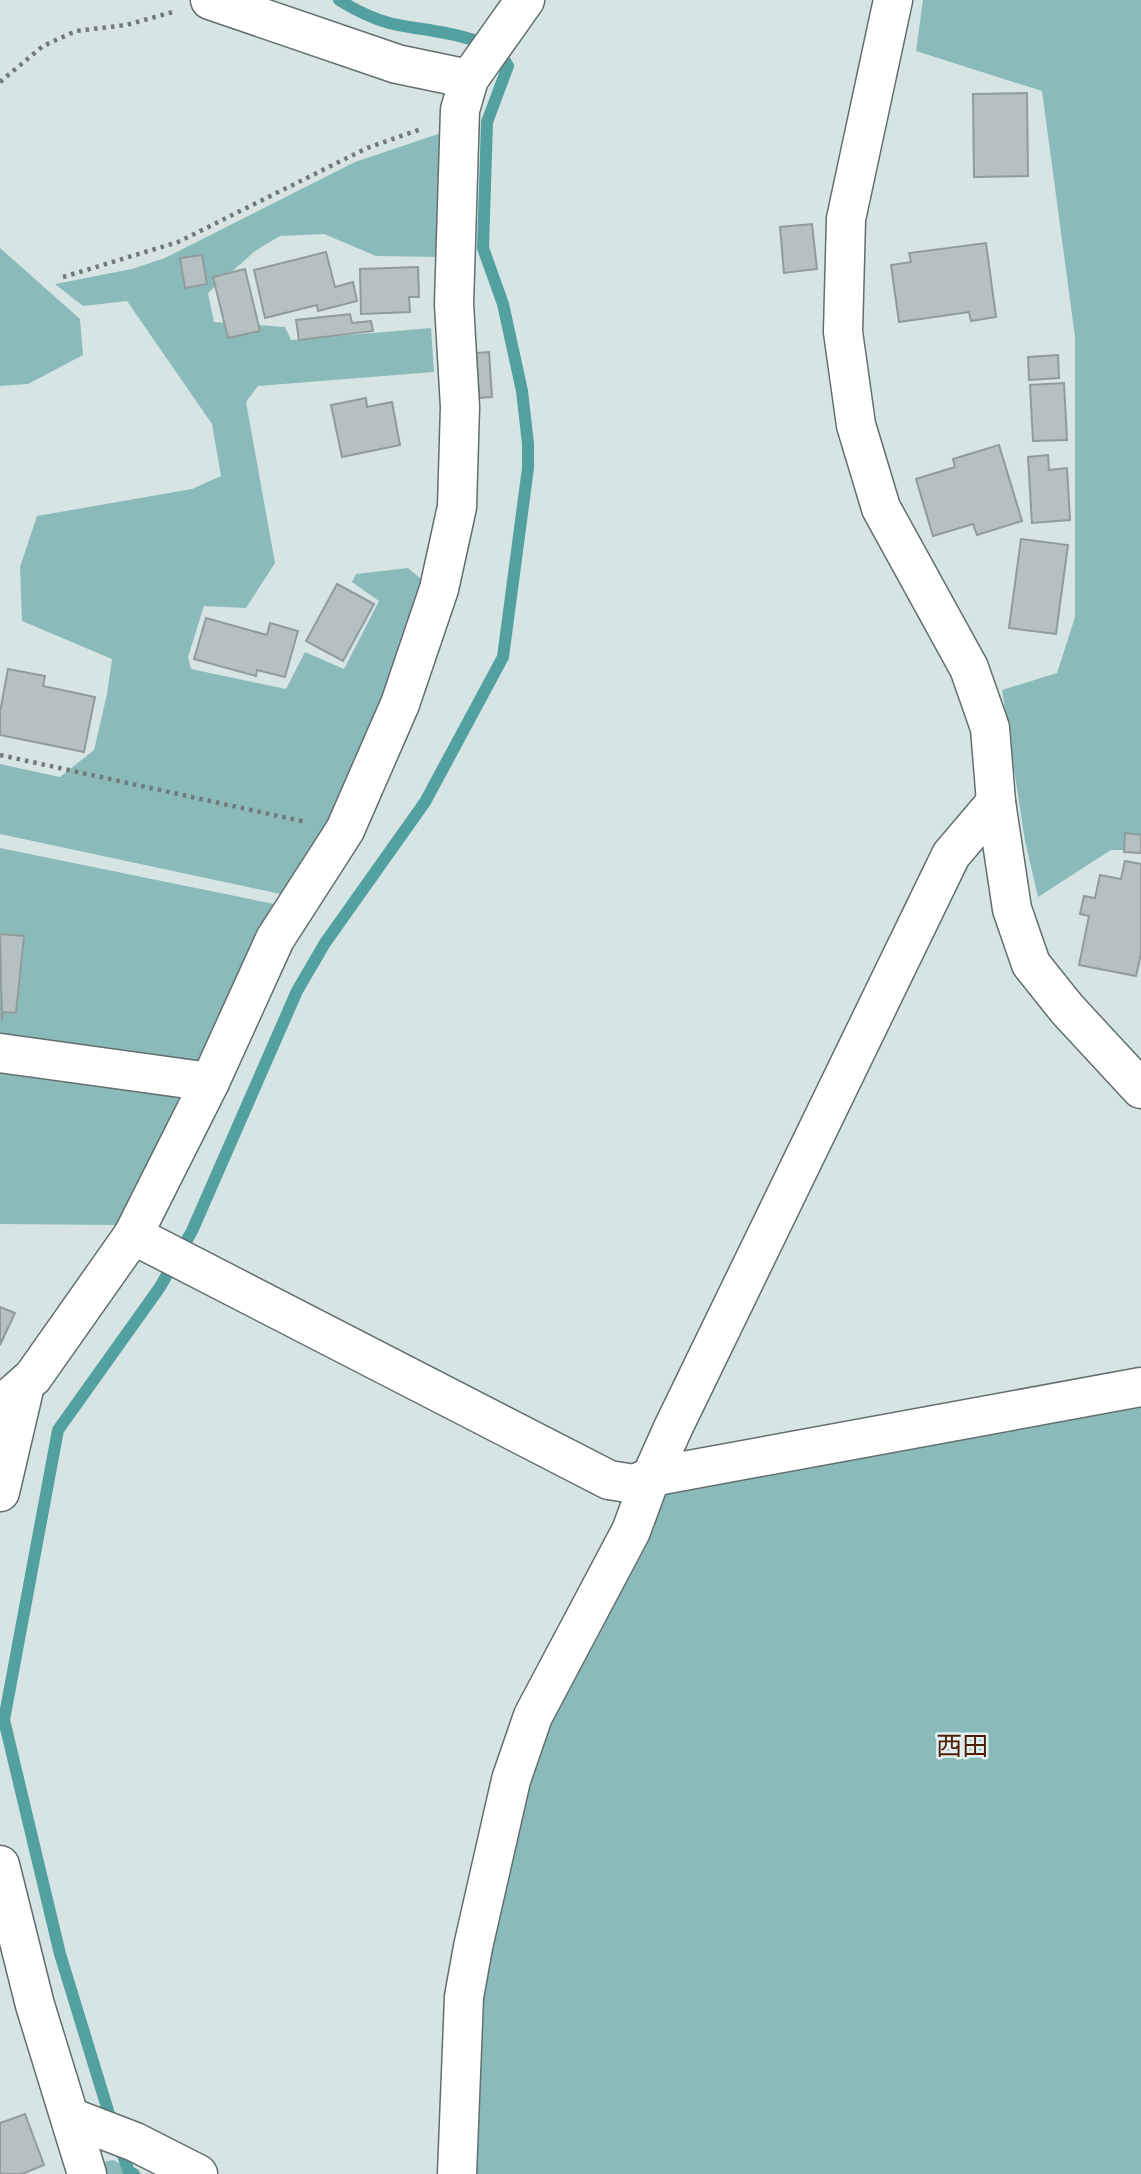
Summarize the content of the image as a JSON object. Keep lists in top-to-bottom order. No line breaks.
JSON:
{"districts":["西田"]}
